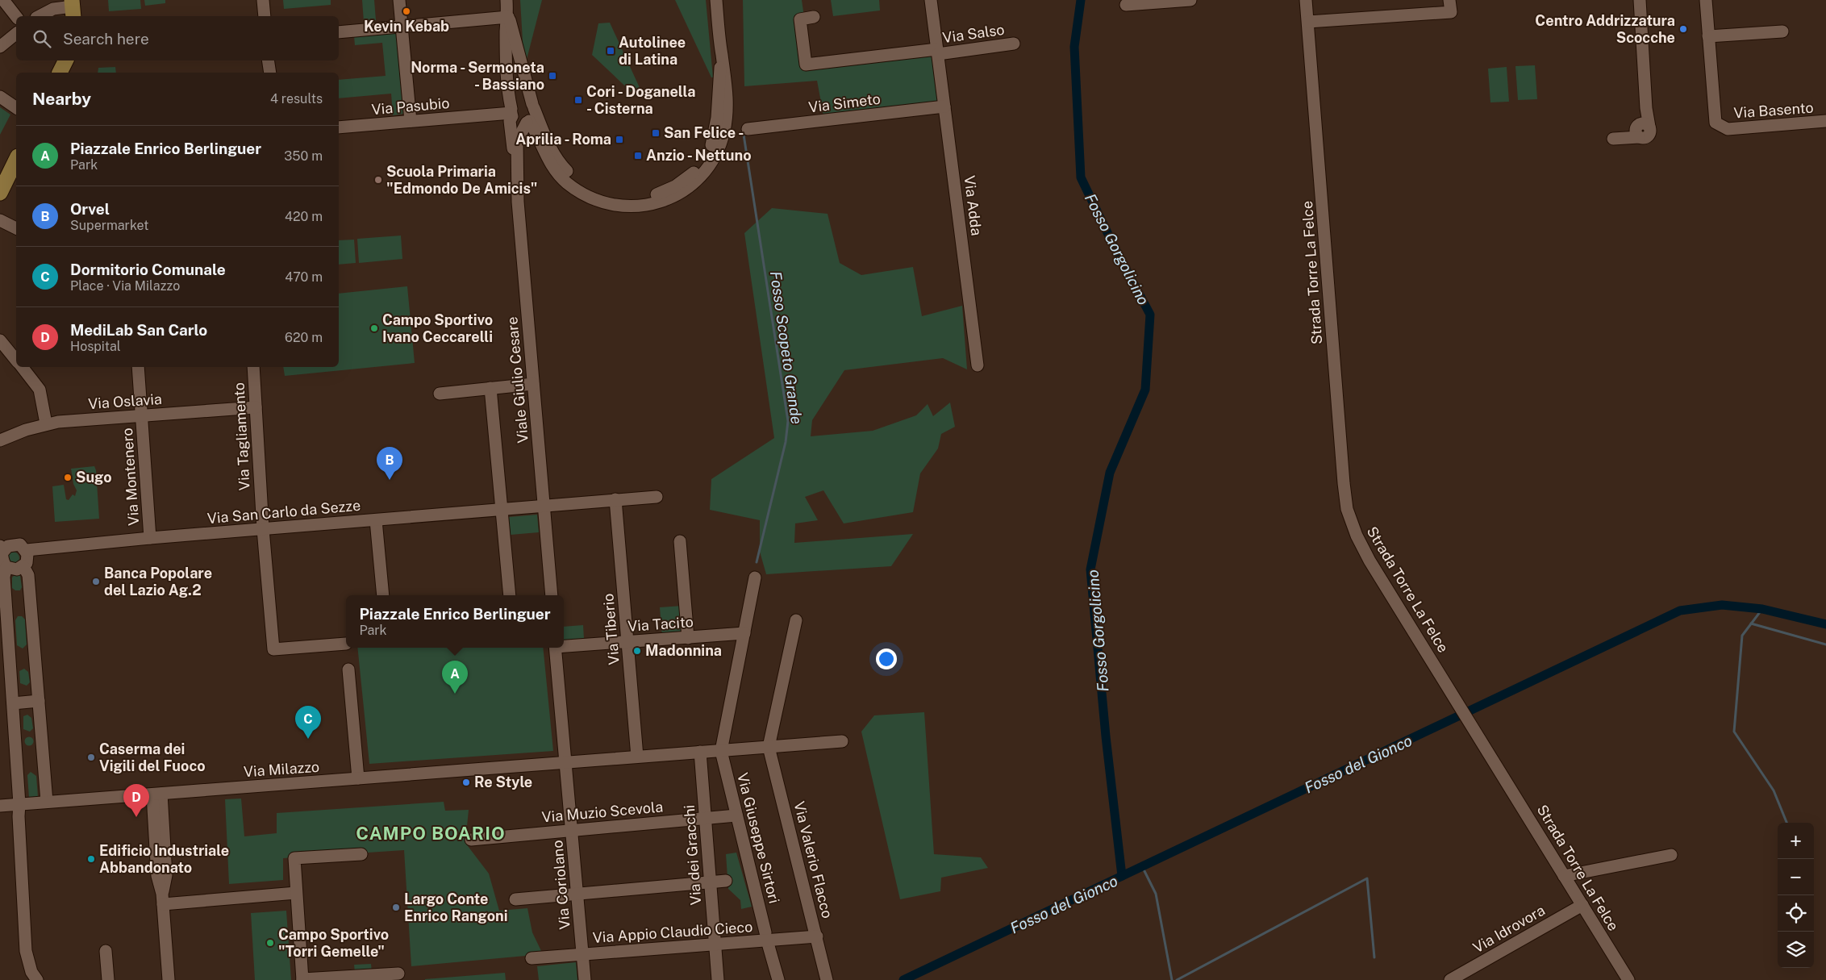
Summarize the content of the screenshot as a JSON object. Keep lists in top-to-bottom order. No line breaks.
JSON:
{"streets":{"street":["Via Salso","Via Simeto","Via Pasubio","Via Basento","Via Adda","Strada Torre La Felce","Viale Giulio Cesare","Via Oslavia","Via Tagliamento","Via Montenero","Via San Carlo da Sezze","Via Tacito","Via Tiberio","Via Milazzo","Via Muzio Scevola","Via Giuseppe Sirtori","Via dei Gracchi","Via Valerio Flacco","Via Coriolano","Via Idrovora","Via Appio Claudio Cieco"]},"crossings":[["Via Salso","Via Adda"],["Via Simeto","Via Adda"],["Via Pasubio","Viale Giulio Cesare"],["Strada Torre La Felce","Via Idrovora"],["Viale Giulio Cesare","Via San Carlo da Sezze"],["Via Oslavia","Via Tagliamento"],["Via Oslavia","Via Montenero"],["Via Tagliamento","Via San Carlo da Sezze"],["Via Montenero","Via San Carlo da Sezze"],["Via San Carlo da Sezze","Via Tiberio"],["Via Tacito","Via Tiberio"],["Via Milazzo","Via Coriolano"],["Via Muzio Scevola","Via Giuseppe Sirtori"],["Via Muzio Scevola","Via dei Gracchi"],["Via Muzio Scevola","Via Coriolano"],["Via Giuseppe Sirtori","Via Appio Claudio Cieco"],["Via dei Gracchi","Via Appio Claudio Cieco"],["Via Valerio Flacco","Via Appio Claudio Cieco"],["Via Coriolano","Via Appio Claudio Cieco"]],"districts":["CAMPO BOARIO"],"water":["Fosso Gorgolicino","Fosso Scopeto Grande","Fosso del Gionco"],"places":{"other":["Kevin Kebab","Centro Addrizzatura Scocche","Scuola Primaria \"Edmondo De Amicis\"","Campo Sportivo Ivano Ceccarelli","Sugo","Banca Popolare del Lazio Ag.2","Madonnina","Caserma dei Vigili del Fuoco","Re Style","Edificio Industriale Abbandonato","Largo Conte Enrico Rangoni","Campo Sportivo \"Torri Gemelle\""],"transit":["Autolinee di Latina","Norma - Sermoneta - Bassiano","Cori - Doganella - Cisterna","San Felice -","Aprilia - Roma","Anzio - Nettuno"]},"page":{"search":"Search here","heading":["Nearby","4 results"],"list":[{"mark":"A","name":"Piazzale Enrico Berlinguer","note":"Park","value":"350 m"},{"mark":"B","name":"Orvel","note":"Supermarket","value":"420 m"},{"mark":"C","name":"Dormitorio Comunale","note":"Place · Via Milazzo","value":"470 m"},{"mark":"D","name":"MediLab San Carlo","note":"Hospital","value":"620 m"}],"pins":["B","A","C","D"],"popup":["Piazzale Enrico Berlinguer","Park"],"map_buttons":["+","−"]}}
